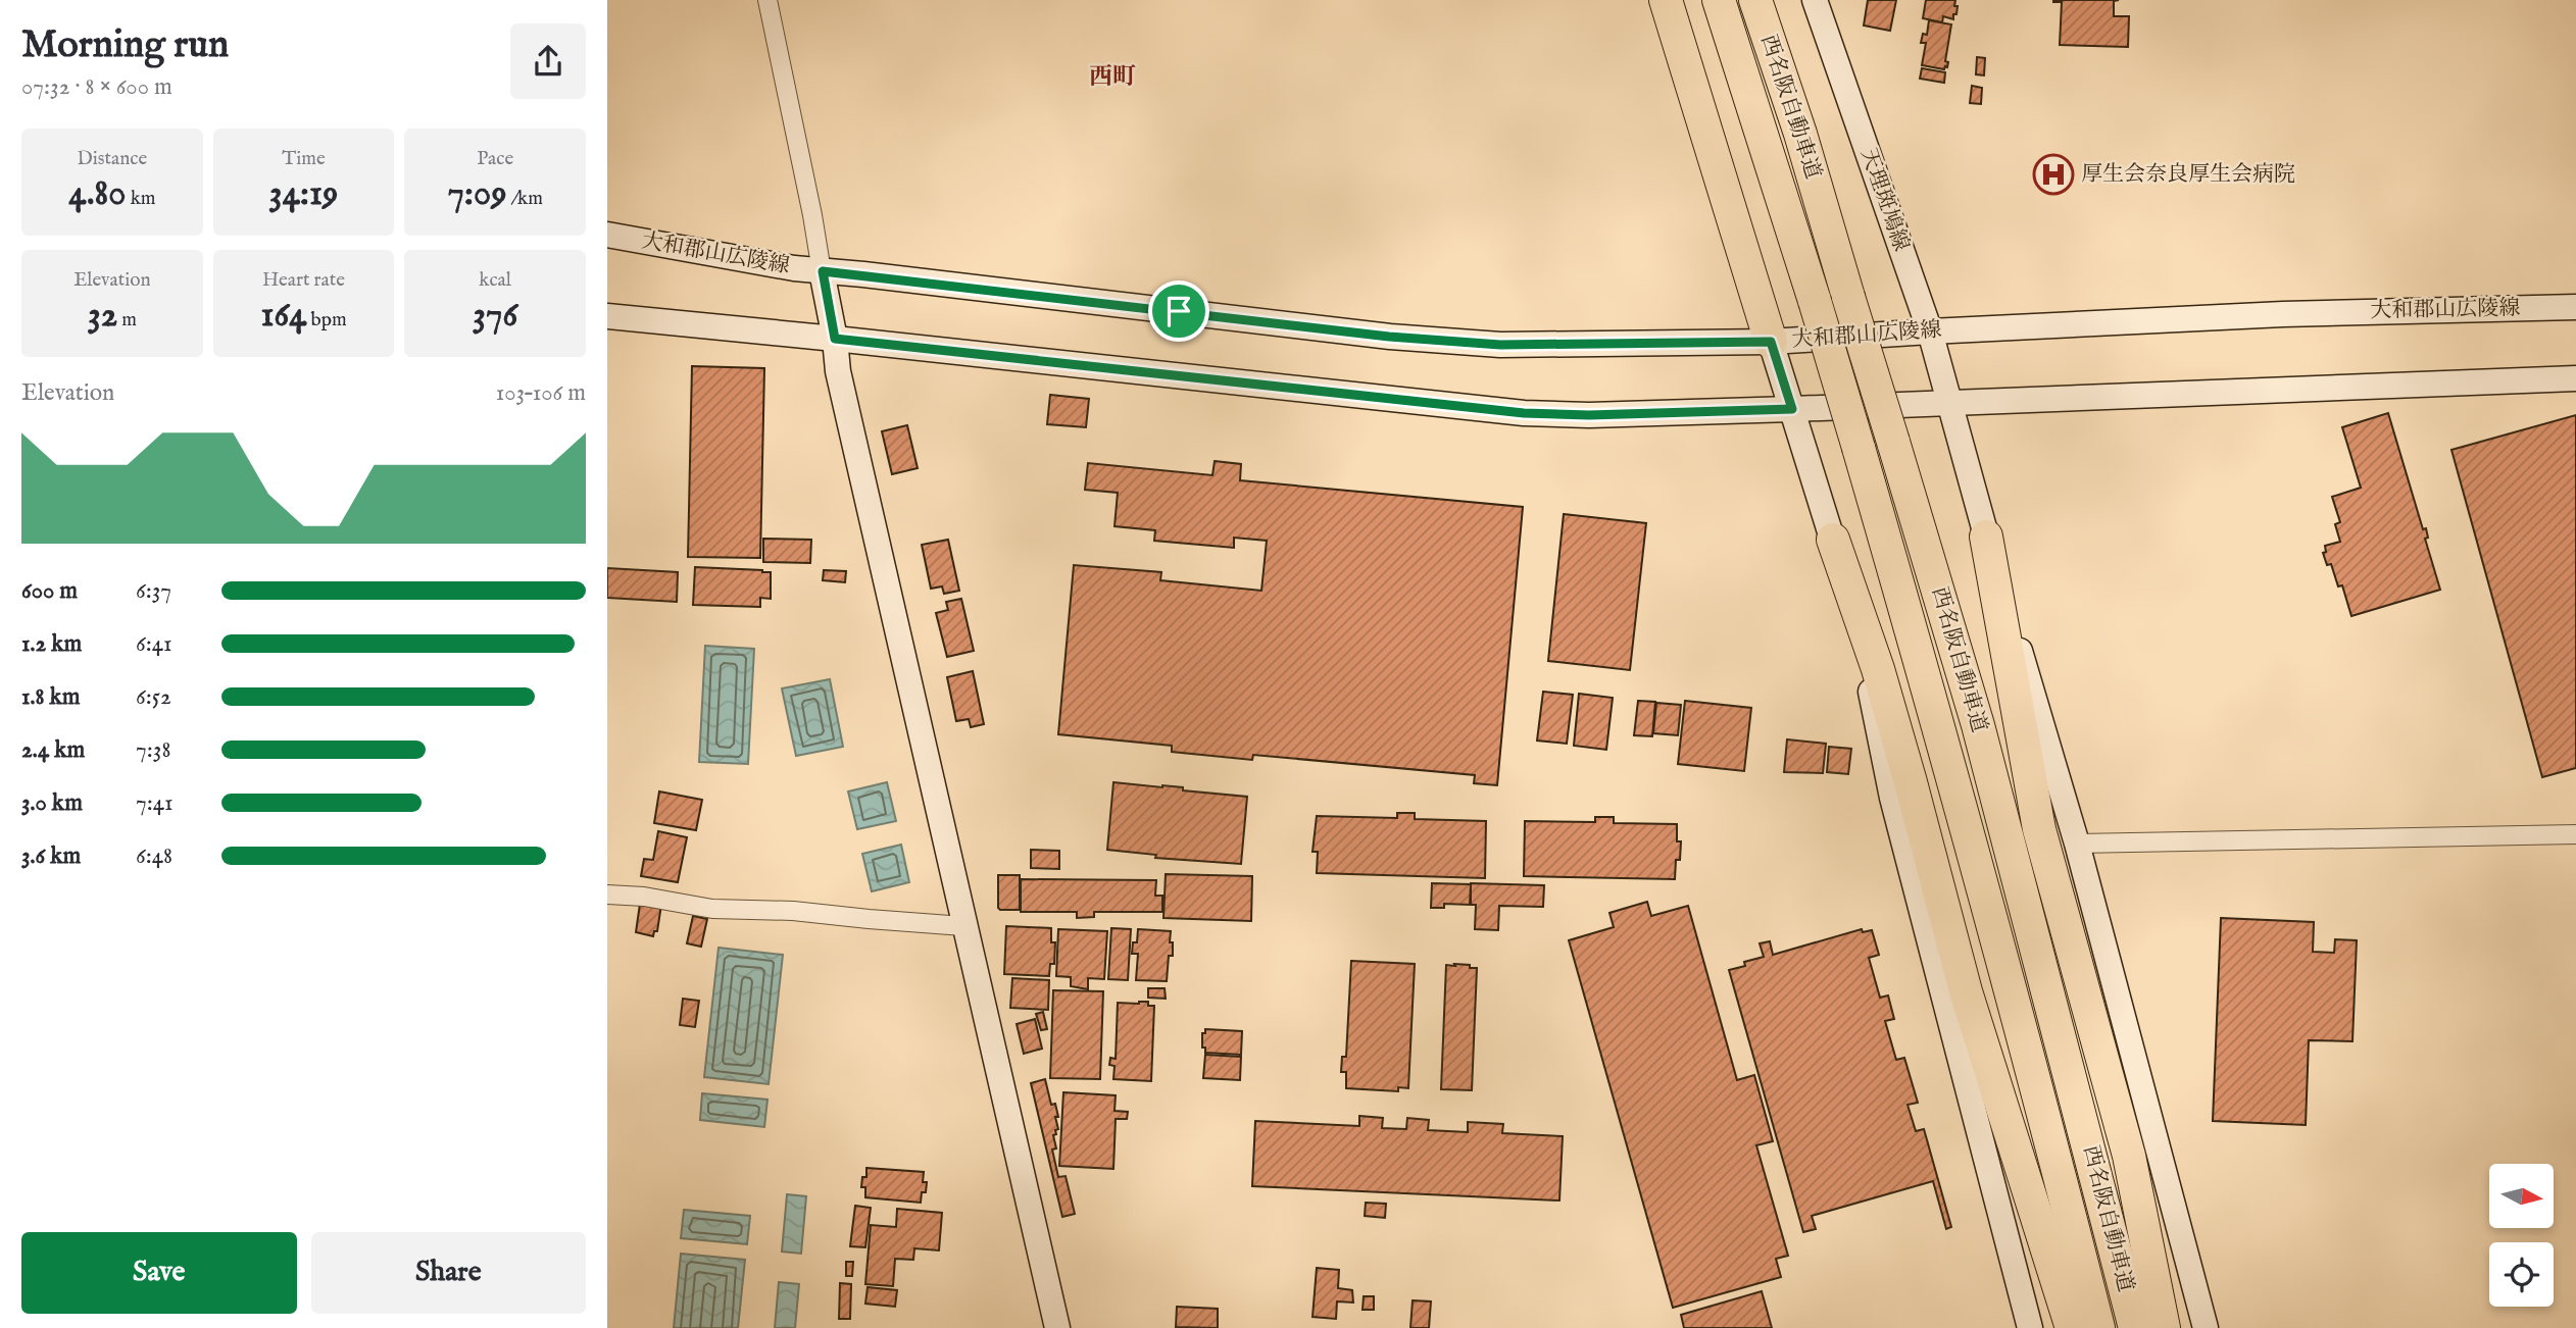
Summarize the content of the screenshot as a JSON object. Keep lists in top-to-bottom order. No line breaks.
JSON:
{"streets":{"highway":["西名阪自動車道"],"main road":["天理斑鳩線","大和郡山広陵線"]},"crossings":[["天理斑鳩線","大和郡山広陵線"]],"districts":["西町"],"places":{"hospital":["厚生会奈良厚生会病院"]},"north":"right","page":{"heading":["Morning run","07:32 · 8 × 600 m"],"stats":[["Distance","4.80 km"],["Time","34:19"],["Pace","7:09 /km"],["Elevation","32 m"],["Heart rate","164 bpm"],["kcal","376"]],"chart":["Elevation","103–106 m"],"list":[{"name":"600 m","note":"6:37"},{"name":"1.2 km","note":"6:41"},{"name":"1.8 km","note":"6:52"},{"name":"2.4 km","note":"7:38"},{"name":"3.0 km","note":"7:41"},{"name":"3.6 km","note":"6:48"}],"buttons":["Save","Share"]}}
